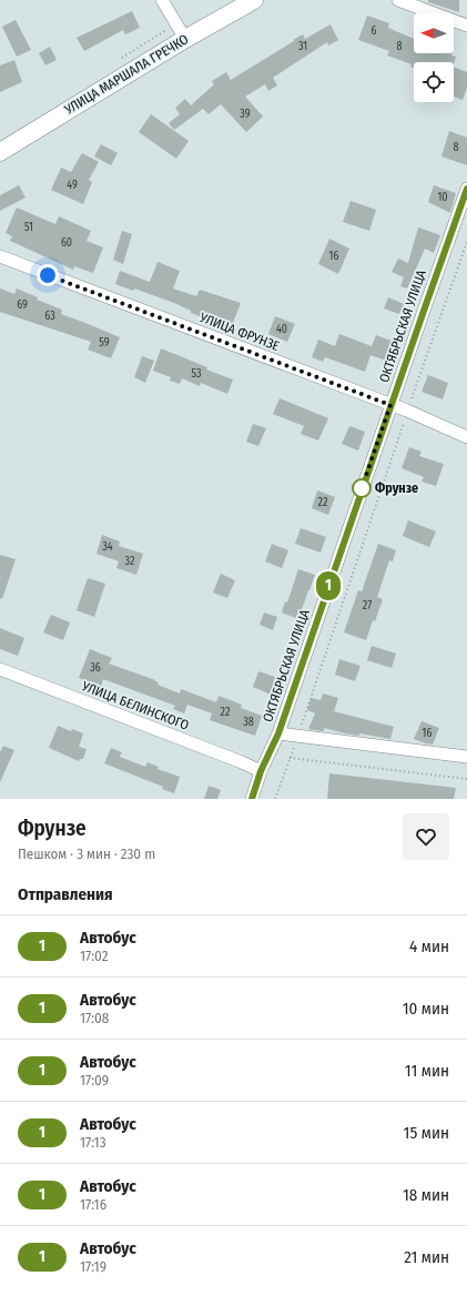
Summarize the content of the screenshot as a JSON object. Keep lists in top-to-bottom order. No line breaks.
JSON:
{"streets":{"main road":["УЛИЦА МАРШАЛА ГРЕЧКО"],"street":["ОКТЯБРЬСКАЯ УЛИЦА","УЛИЦА ФРУНЗЕ","УЛИЦА БЕЛИНСКОГО"]},"crossings":[["ОКТЯБРЬСКАЯ УЛИЦА","УЛИЦА ФРУНЗЕ"],["ОКТЯБРЬСКАЯ УЛИЦА","УЛИЦА БЕЛИНСКОГО"]],"places":["Фрунзе"],"lines":["bus line 1"],"house_numbers":["6","31","8","39","8","49","10","51","60","16","69","63","40","59","53","22","34","32","27","36","22","38","16"],"north":"left","page":{"on_map":"1","heading":[["Фрунзе","Пешком · 3 мин · 230 m"],"Отправления"],"list":[{"mark":"1","name":"Автобус","note":"17:02","value":"4 мин"},{"mark":"1","name":"Автобус","note":"17:08","value":"10 мин"},{"mark":"1","name":"Автобус","note":"17:09","value":"11 мин"},{"mark":"1","name":"Автобус","note":"17:13","value":"15 мин"},{"mark":"1","name":"Автобус","note":"17:16","value":"18 мин"},{"mark":"1","name":"Автобус","note":"17:19","value":"21 мин"}]}}
